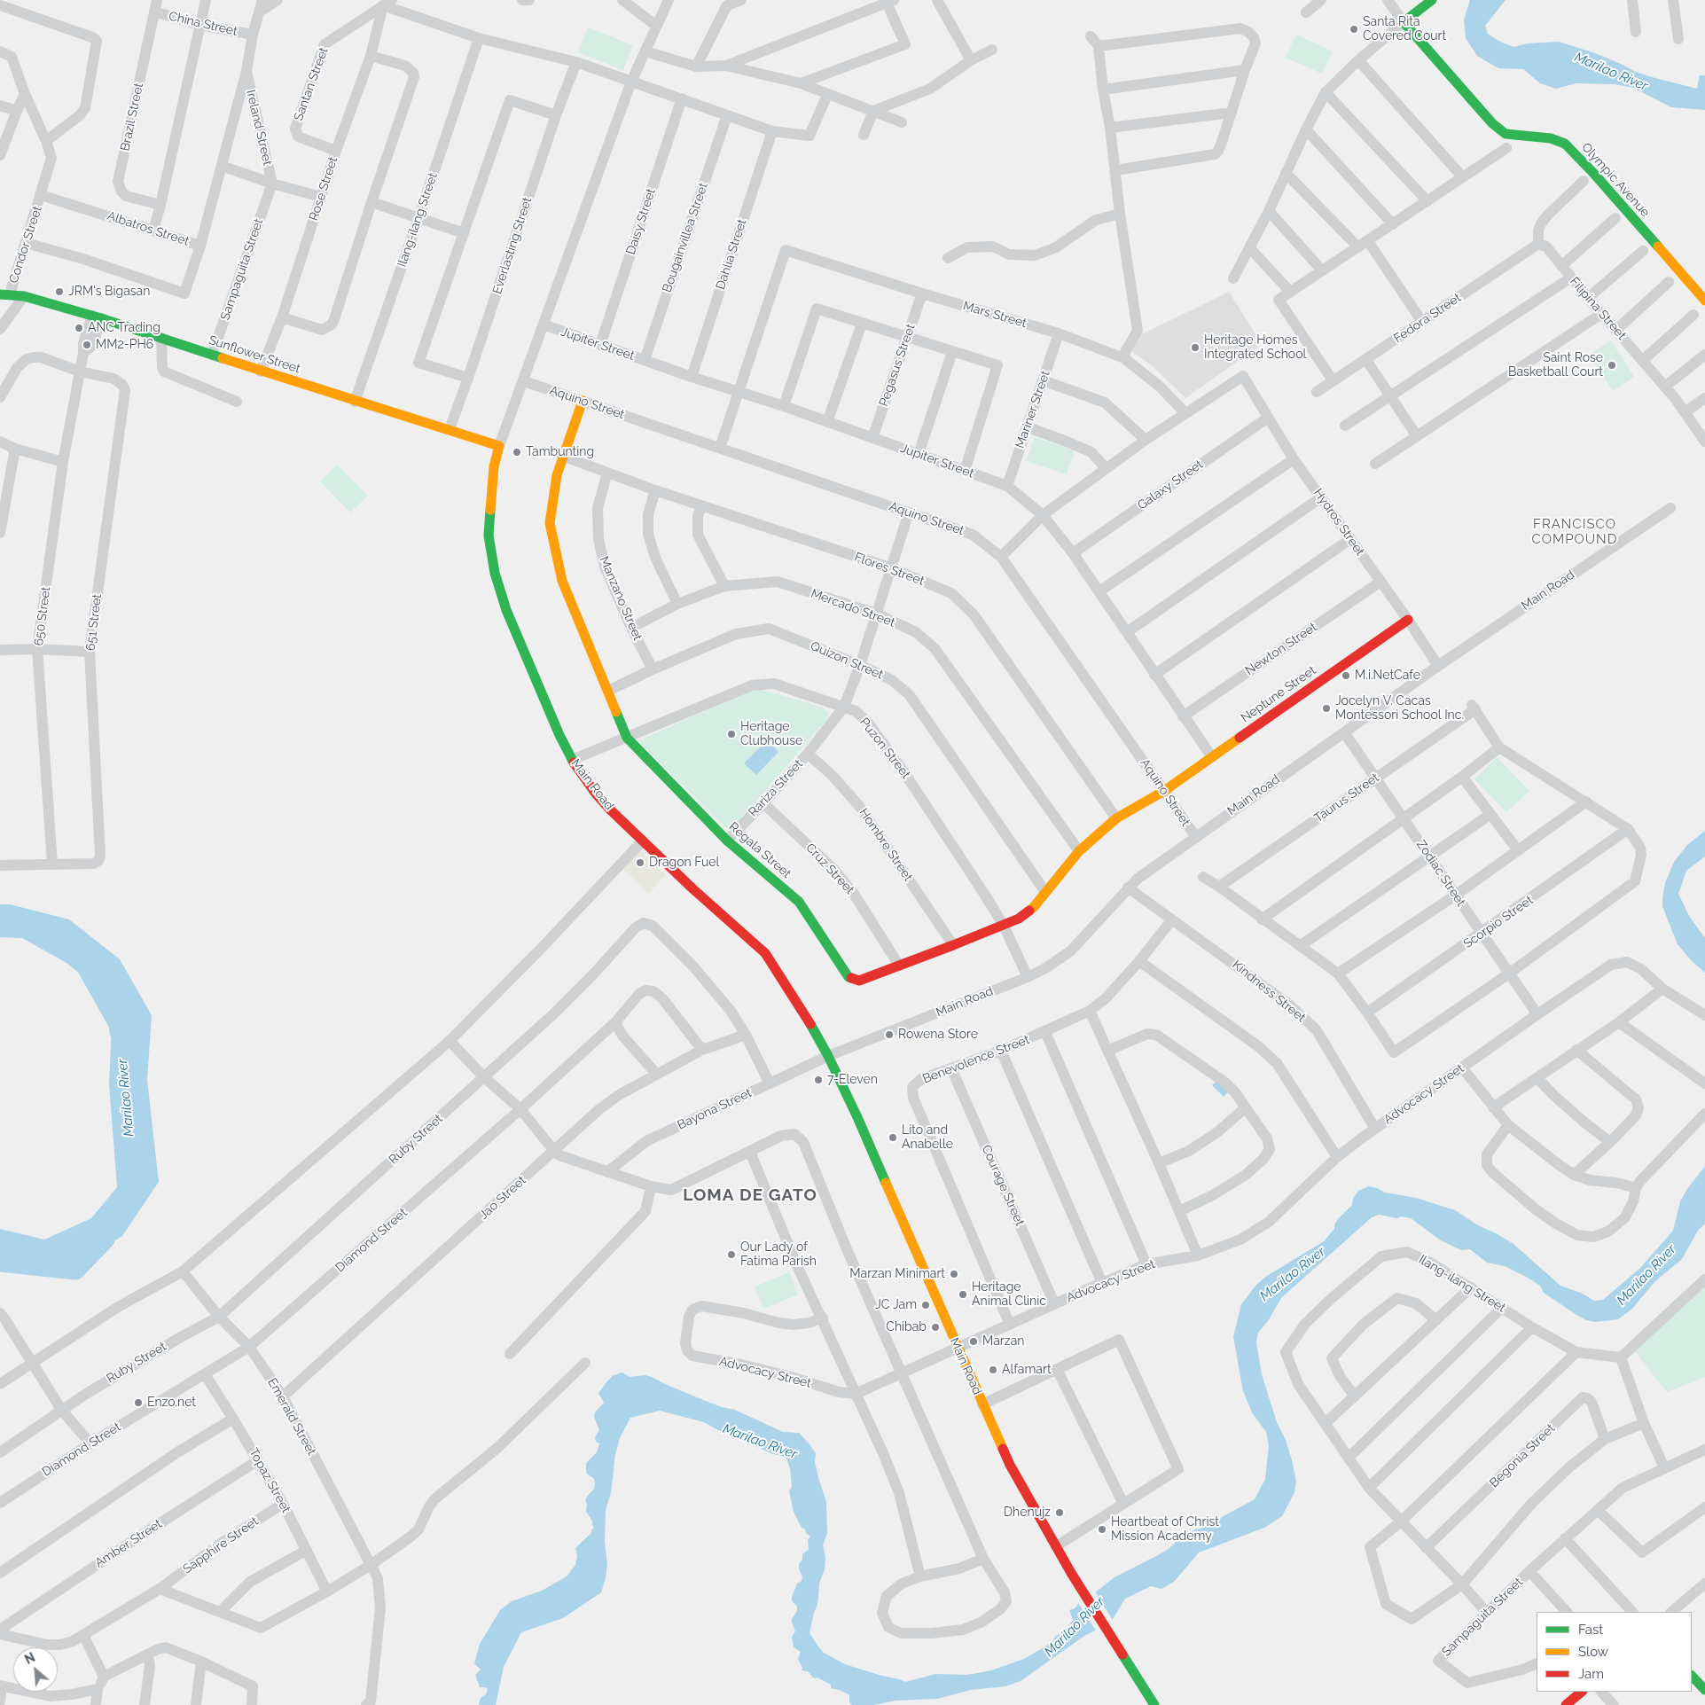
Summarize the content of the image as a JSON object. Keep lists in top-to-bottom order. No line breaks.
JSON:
{"streets":{"main road":["Olympic Avenue","Sunflower Street","Main Road","Neptune Street","Regala Street"],"street":["China Street","Santan Street","Brazil Street","Ireland Street","Rose Street","Ilang-ilang Street","Daisy Street","Albatros Street","Bougainvillea Street","Condor Street","Everlasting Street","Dahlia Street","Sampaguita Street","Filipina Street","Mars Street","Fedora Street","Jupiter Street","Pegasus Street","Aquino Street","Mariner Street","Galaxy Street","Hydros Street","Flores Street","Manzano Street","Mercado Street","650 Street","651 Street","Newton Street","Quizon Street","Puzon Street","Rariza Street","Taurus Street","Hombre Street","Cruz Street","Zodiac Street","Scorpio Street","Kindness Street","Benevolence Street","Advocacy Street","Bayona Street","Ruby Street","Courage Street","Jao Street","Diamond Street","Emerald Street","Begonia Street","Topaz Street","Amber Street","Sapphire Street"]},"crossings":[["China Street","Brazil Street"],["Santan Street","Rose Street"],["Ireland Street","Sampaguita Street"],["Rose Street","Sunflower Street"],["Ilang-ilang Street","Sampaguita Street"],["Ilang-ilang Street","Sunflower Street"],["Ilang-ilang Street","Begonia Street"],["Daisy Street","Jupiter Street"],["Albatros Street","Condor Street"],["Bougainvillea Street","Jupiter Street"],["Condor Street","Sunflower Street"],["Everlasting Street","Sunflower Street"],["Dahlia Street","Jupiter Street"],["Sampaguita Street","Sunflower Street"],["Filipina Street","Fedora Street"],["Mars Street","Jupiter Street"],["Mars Street","Pegasus Street"],["Mars Street","Mariner Street"],["Mars Street","Hydros Street"],["Jupiter Street","Pegasus Street"],["Jupiter Street","Mariner Street"],["Jupiter Street","Galaxy Street"],["Jupiter Street","Newton Street"],["Jupiter Street","Neptune Street"],["Sunflower Street","Main Road"],["Sunflower Street","650 Street"],["Aquino Street","Main Road"],["Aquino Street","Neptune Street"],["Aquino Street","Rariza Street"],["Aquino Street","Regala Street"],["Galaxy Street","Hydros Street"],["Hydros Street","Main Road"],["Hydros Street","Newton Street"],["Hydros Street","Neptune Street"],["Flores Street","Manzano Street"],["Flores Street","Rariza Street"],["Flores Street","Regala Street"],["Main Road","Puzon Street"],["Main Road","Zodiac Street"],["Main Road","Kindness Street"],["Main Road","Advocacy Street"],["Main Road","Bayona Street"],["Manzano Street","Mercado Street"],["Manzano Street","Quizon Street"],["Mercado Street","Rariza Street"],["Mercado Street","Regala Street"],["650 Street","651 Street"],["Quizon Street","Rariza Street"],["Quizon Street","Regala Street"],["Neptune Street","Regala Street"],["Puzon Street","Rariza Street"],["Puzon Street","Regala Street"],["Rariza Street","Hombre Street"],["Rariza Street","Regala Street"],["Rariza Street","Cruz Street"],["Taurus Street","Zodiac Street"],["Hombre Street","Regala Street"],["Regala Street","Cruz Street"],["Zodiac Street","Scorpio Street"],["Zodiac Street","Advocacy Street"],["Kindness Street","Benevolence Street"],["Kindness Street","Advocacy Street"],["Benevolence Street","Advocacy Street"],["Benevolence Street","Courage Street"],["Advocacy Street","Courage Street"],["Bayona Street","Ruby Street"],["Ruby Street","Jao Street"],["Ruby Street","Emerald Street"],["Jao Street","Diamond Street"],["Jao Street","Emerald Street"],["Diamond Street","Emerald Street"],["Diamond Street","Topaz Street"],["Topaz Street","Amber Street"],["Topaz Street","Sapphire Street"]],"districts":["FRANCISCO COMPOUND","LOMA DE GATO"],"water":["Marilao River"],"places":["Santa Rita Covered Court","JRM's Bigasan","ANC Trading","MM2-PH6","Heritage Homes Integrated School","Saint Rose Basketball Court","Tambunting","M.i.NetCafe","Jocelyn V. Cacas Montessori School Inc.","Heritage Clubhouse","Dragon Fuel","Rowena Store","7-Eleven","Lito and Anabelle","Our Lady of Fatima Parish","Marzan Minimart","Heritage Animal Clinic","JC Jam","Chibab","Marzan","Alfamart","Enzo.net","Dhenujz","Heartbeat of Christ Mission Academy"],"legend":["Fast","Slow","Jam"],"north":"top left"}
